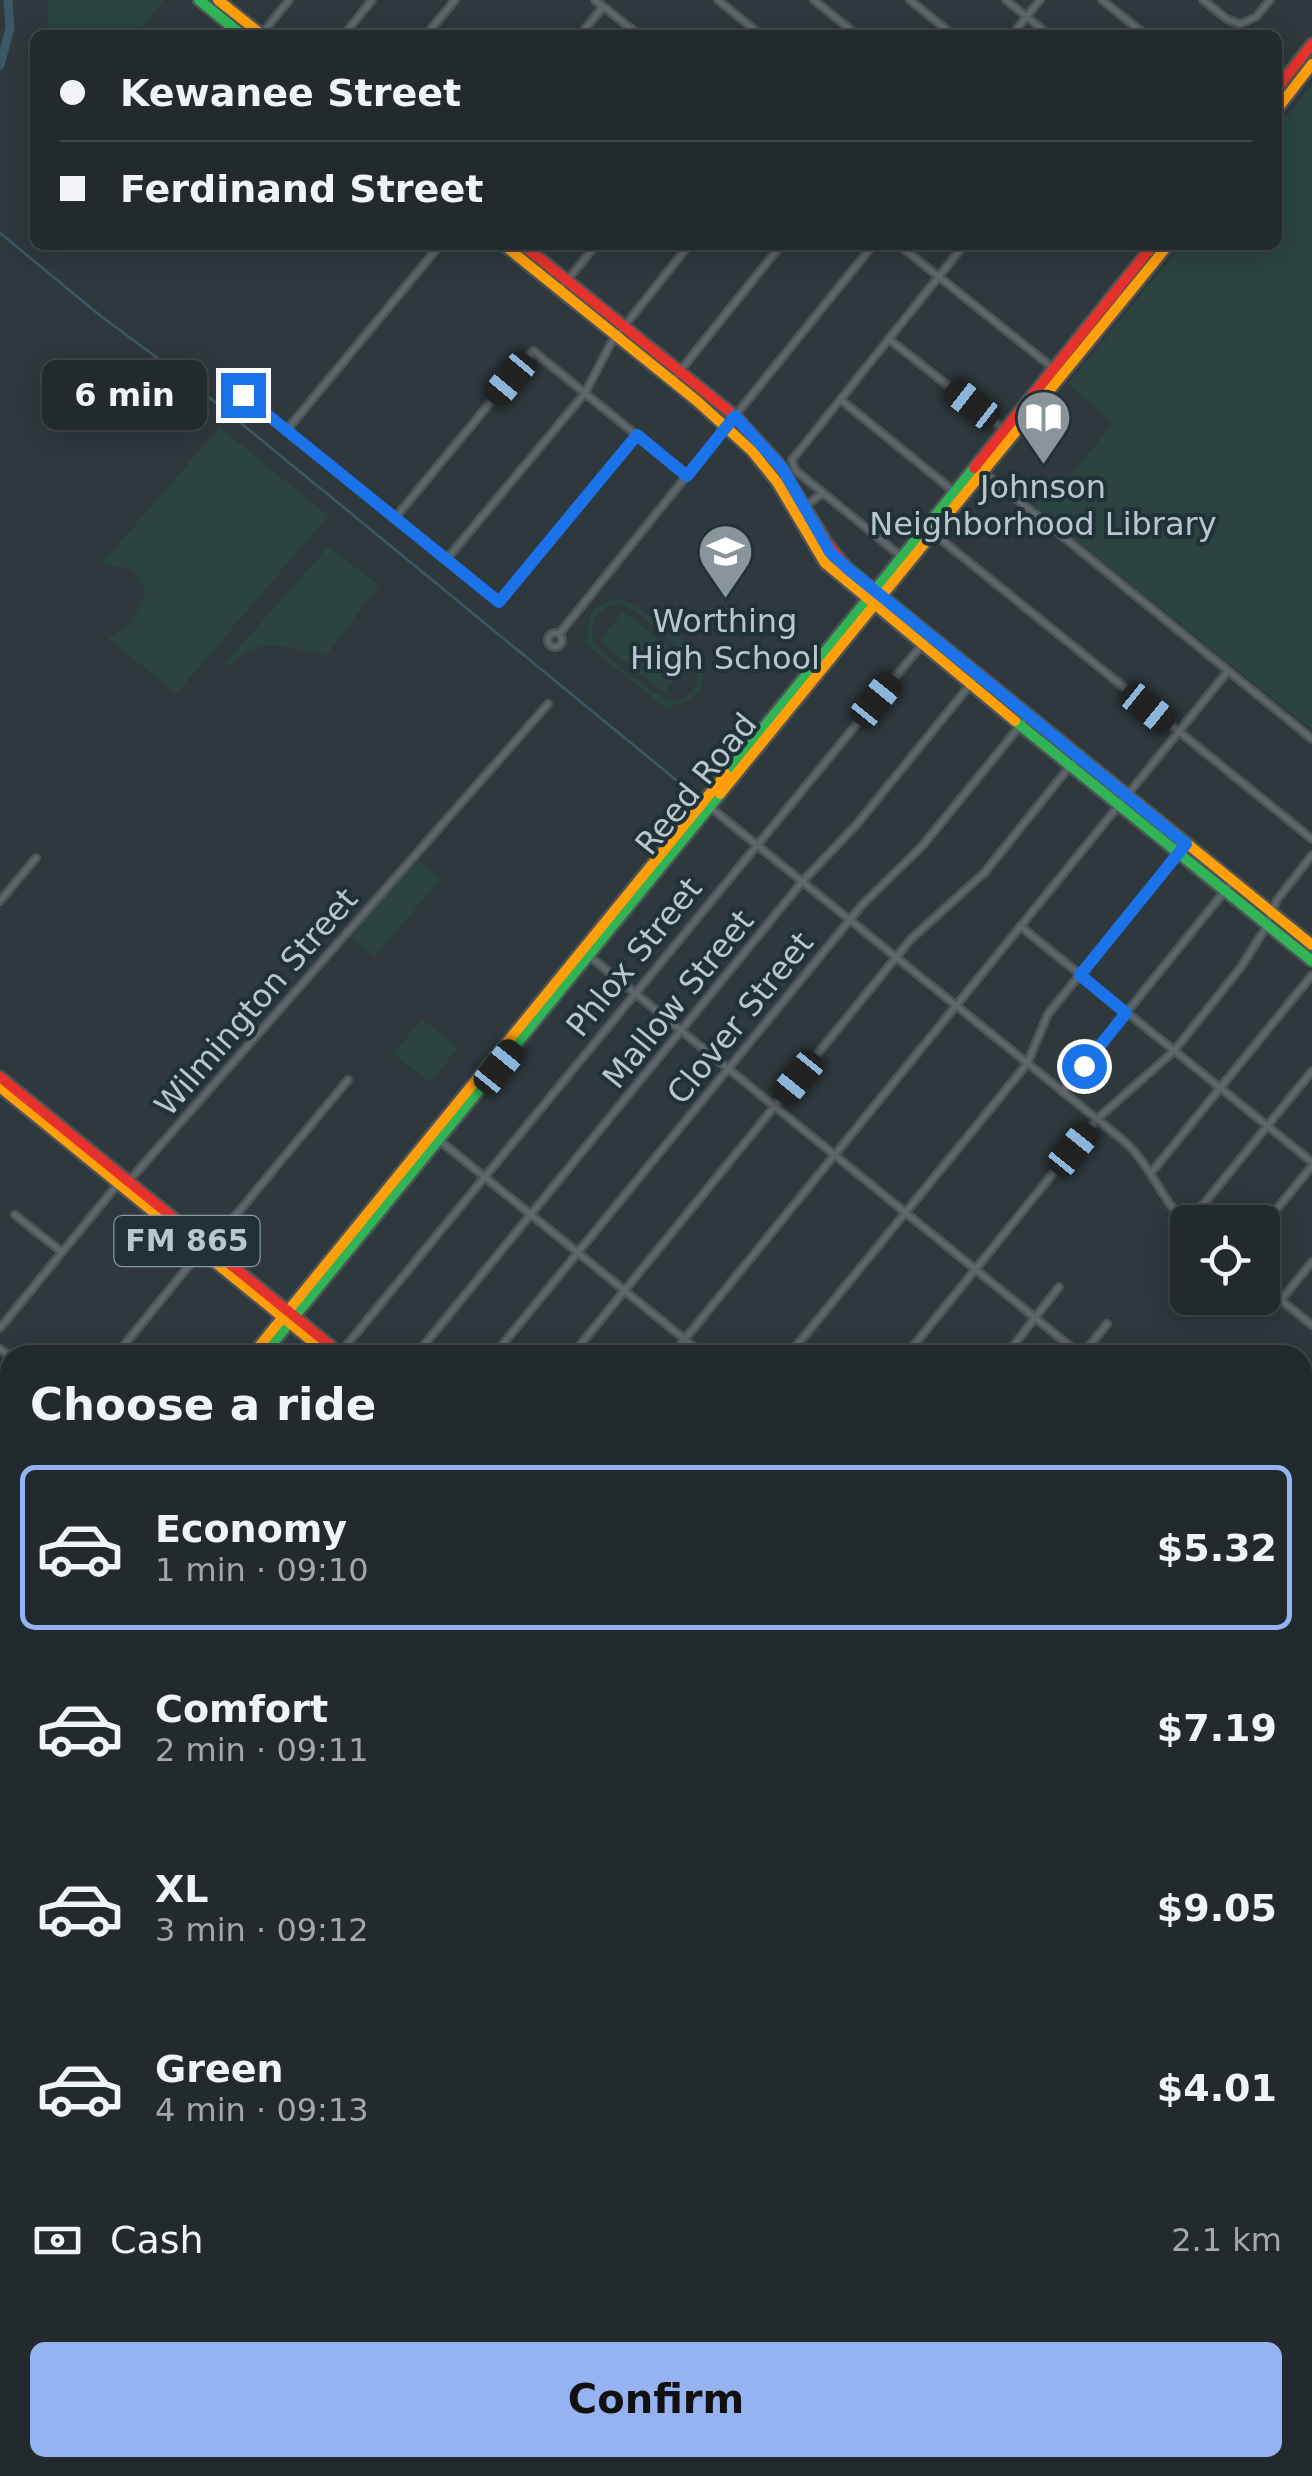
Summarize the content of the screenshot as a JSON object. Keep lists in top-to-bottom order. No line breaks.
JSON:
{"streets":{"main road":["Reed Road","FM 865"],"street":["Phlox Street","Mallow Street","Wilmington Street","Clover Street"]},"crossings":[["Reed Road","FM 865"],["Wilmington Street","FM 865"]],"places":{"library":["Johnson Neighborhood Library"],"school or university":["Worthing High School"]},"page":{"banner":["Kewanee Street","Ferdinand Street"],"bubble":"6 min","heading":"Choose a ride","list":[{"name":"Economy","note":"1 min · 09:10","value":"$5.32"},{"name":"Comfort","note":"2 min · 09:11","value":"$7.19"},{"name":"XL","note":"3 min · 09:12","value":"$9.05"},{"name":"Green","note":"4 min · 09:13","value":"$4.01"}],"pay":["Cash","2.1 km"],"buttons":"Confirm"}}
